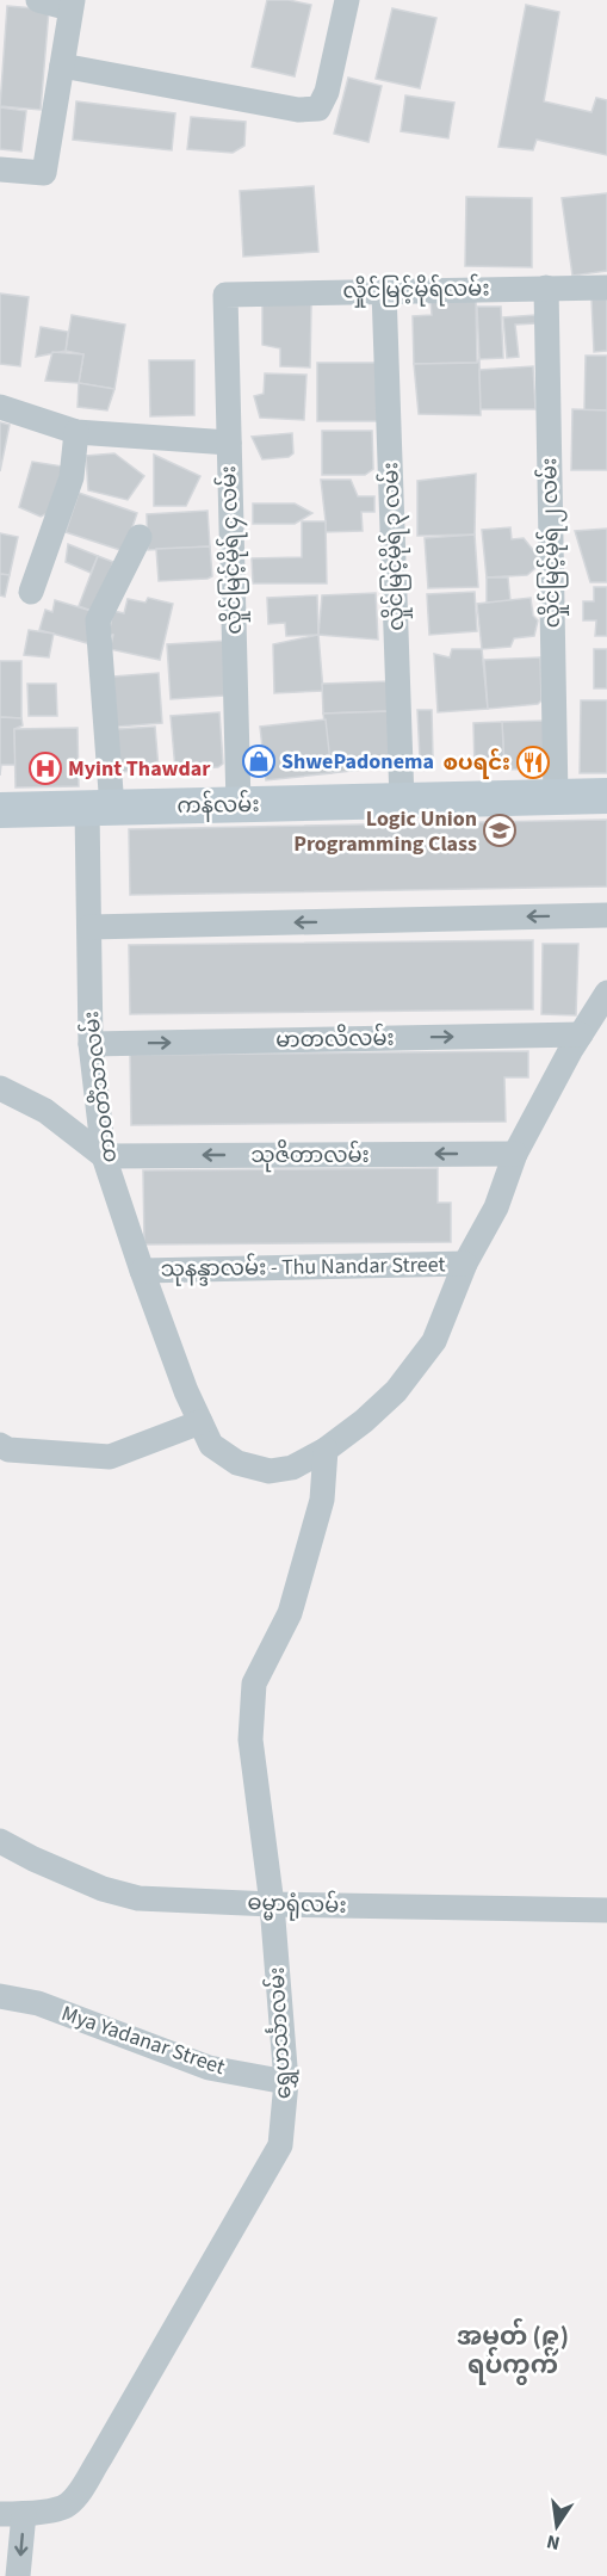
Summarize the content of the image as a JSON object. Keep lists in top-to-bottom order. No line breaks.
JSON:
{"streets":{"main road":["ကန်လမ်း"],"street":["လှိုင်မြင့်မိုရ်လမ်း","လှိုင်မြင့်မိုရ် ၂ လမ်း","လှိုင်မြင့်မိုရ် ၃ လမ်း","လှိုင်မြင့်မိုရ် ၄ လမ်း","မာတလိလမ်း","တာဝတိံသာလမ်း","သုဇိတာလမ်း","သုနန္ဒာလမ်း - Thu Nandar Street","ဓမ္မာရုံလမ်း","ရွှေဟင်္သာလမ်း","Mya Yadanar Street"]},"crossings":[["လှိုင်မြင့်မိုရ်လမ်း","လှိုင်မြင့်မိုရ် ၂ လမ်း"],["လှိုင်မြင့်မိုရ်လမ်း","လှိုင်မြင့်မိုရ် ၃ လမ်း"],["လှိုင်မြင့်မိုရ်လမ်း","လှိုင်မြင့်မိုရ် ၄ လမ်း"],["လှိုင်မြင့်မိုရ် ၂ လမ်း","ကန်လမ်း"],["လှိုင်မြင့်မိုရ် ၃ လမ်း","ကန်လမ်း"],["လှိုင်မြင့်မိုရ် ၄ လမ်း","ကန်လမ်း"],["ကန်လမ်း","တာဝတိံသာလမ်း"],["မာတလိလမ်း","တာဝတိံသာလမ်း"],["တာဝတိံသာလမ်း","သုဇိတာလမ်း"],["တာဝတိံသာလမ်း","သုနန္ဒာလမ်း - Thu Nandar Street"],["တာဝတိံသာလမ်း","ရွှေဟင်္သာလမ်း"],["ဓမ္မာရုံလမ်း","ရွှေဟင်္သာလမ်း"],["ရွှေဟင်္သာလမ်း","Mya Yadanar Street"]],"one_way":["သုဇိတာလမ်း"],"districts":["အမှတ် (၉) ရပ်ကွက်"],"places":{"shop":["ShwePadonema"],"restaurant":["စပရင်း"],"hospital":["Myint Thawdar"],"school or university":["Logic Union Programming Class"]},"north":"bottom"}
